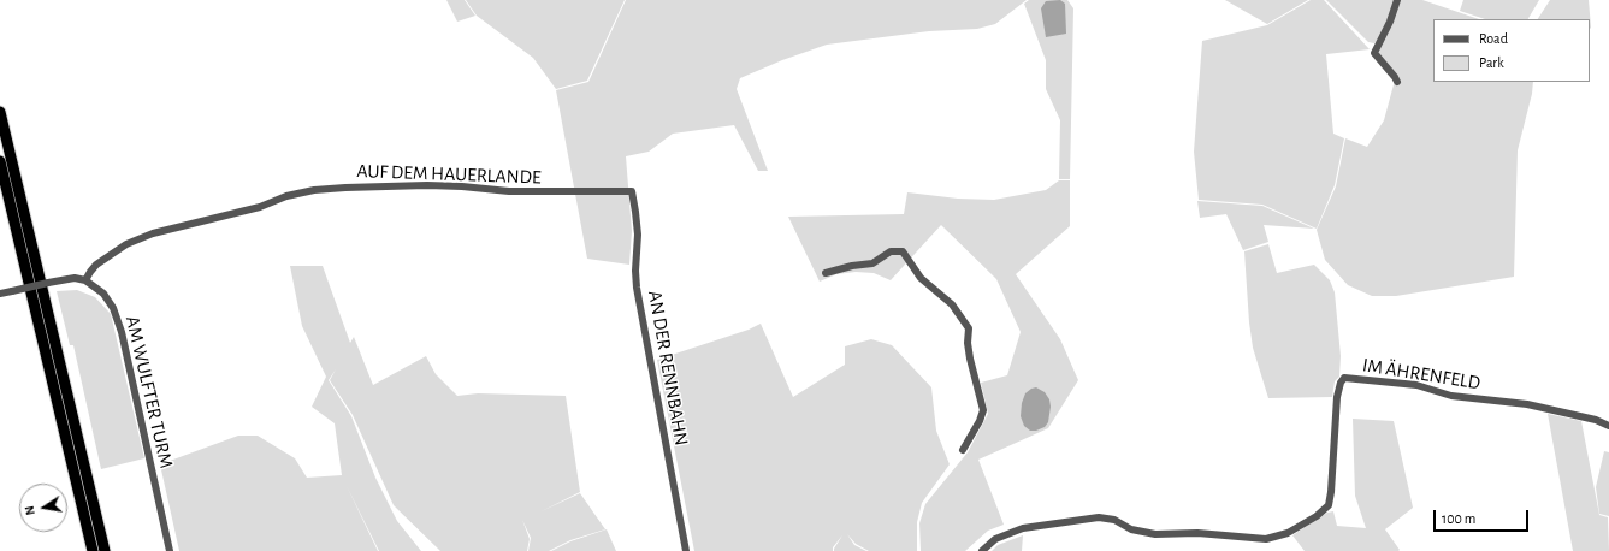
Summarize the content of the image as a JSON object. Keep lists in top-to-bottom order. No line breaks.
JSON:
{"streets":{"street":["AUF DEM HAUERLANDE","AN DER RENNBAHN","IM ÄHRENFELD","AM WULFTER TURM"]},"crossings":[["AUF DEM HAUERLANDE","AN DER RENNBAHN"],["AUF DEM HAUERLANDE","AM WULFTER TURM"]],"legend":["Road","Park"],"scale_bar":"100 m","north":"left"}
